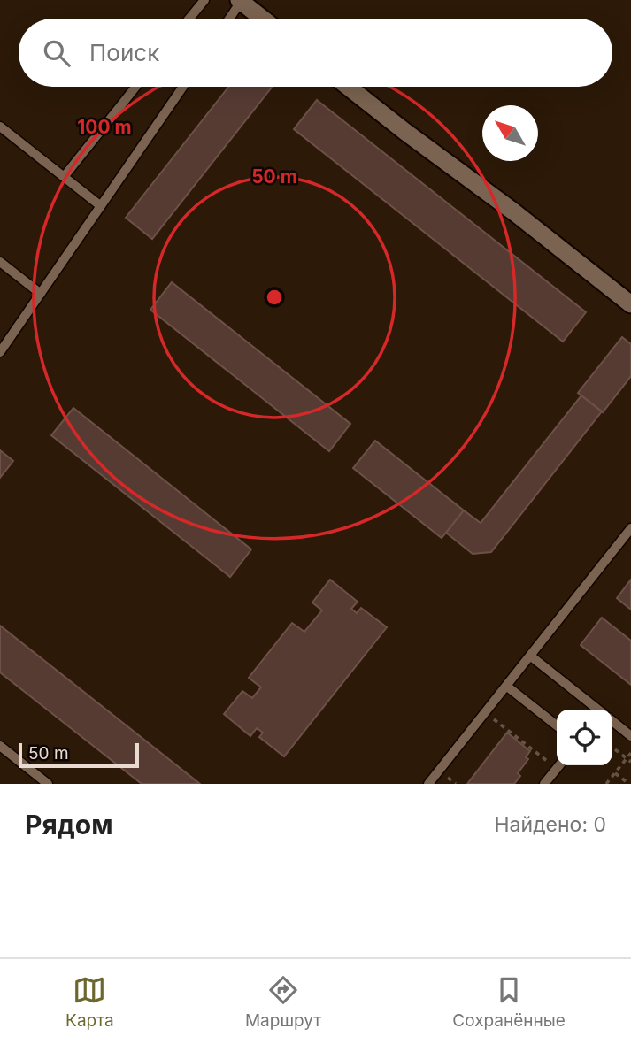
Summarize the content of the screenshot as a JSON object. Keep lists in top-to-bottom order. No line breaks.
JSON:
{"scale_bar":"50 m","north":"top left","page":{"search":"Поиск","scale":"50 m","heading":["Рядом","Найдено: 0"],"nav":["Карта","Маршрут","Сохранённые"]},"rings":["100 m","50 m"]}
